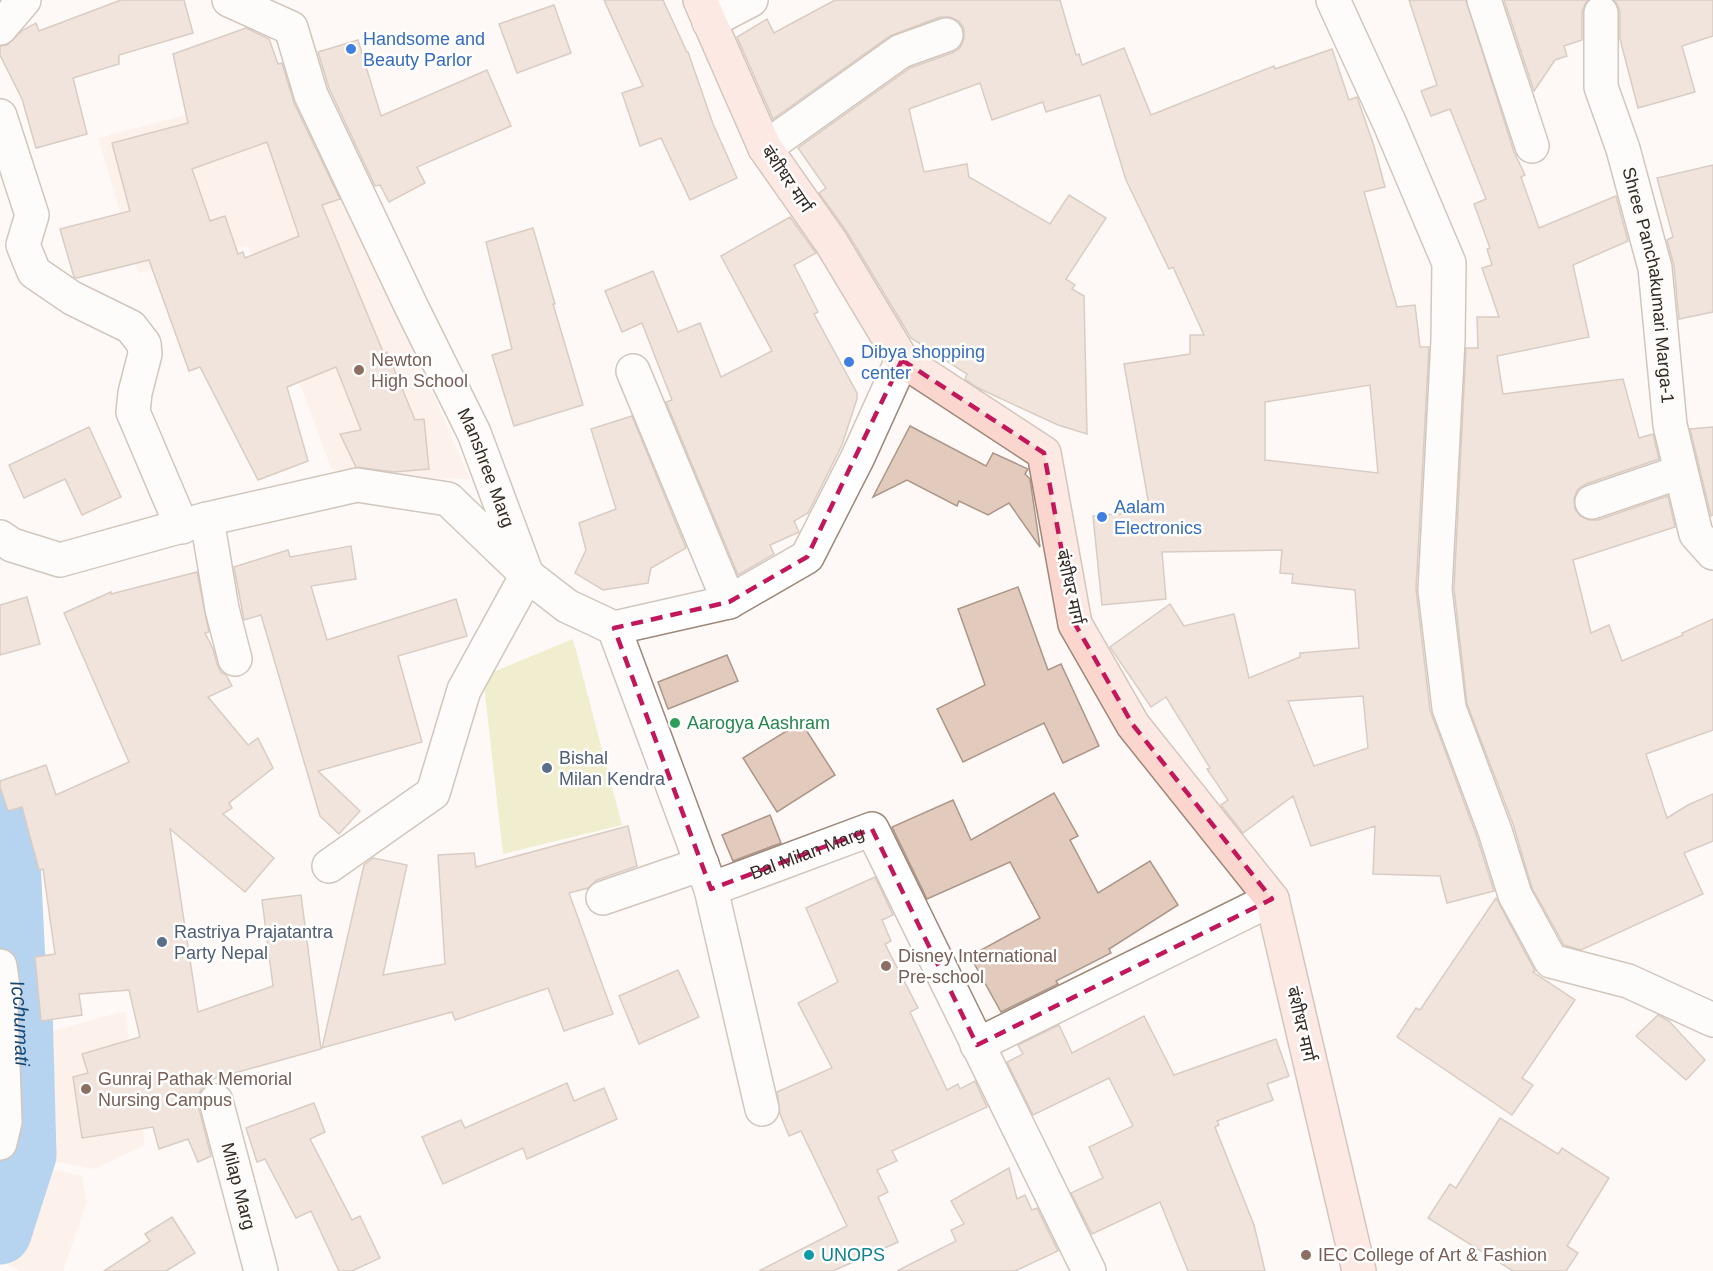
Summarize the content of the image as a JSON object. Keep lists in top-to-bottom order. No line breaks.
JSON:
{"streets":{"main road":["बंशीधर मार्ग"],"street":["Shree Panchakumari Marga-1","Manshree Marg","Bal Milan Marg","Milap Marg"]},"water":["Icchumati"],"places":["Handsome and Beauty Parlor","Dibya shopping center","Newton High School","Aalam Electronics","Aarogya Aashram","Bishal Milan Kendra","Rastriya Prajatantra Party Nepal","Disney International Pre-school","Gunraj Pathak Memorial Nursing Campus","UNOPS","IEC College of Art & Fashion"]}
